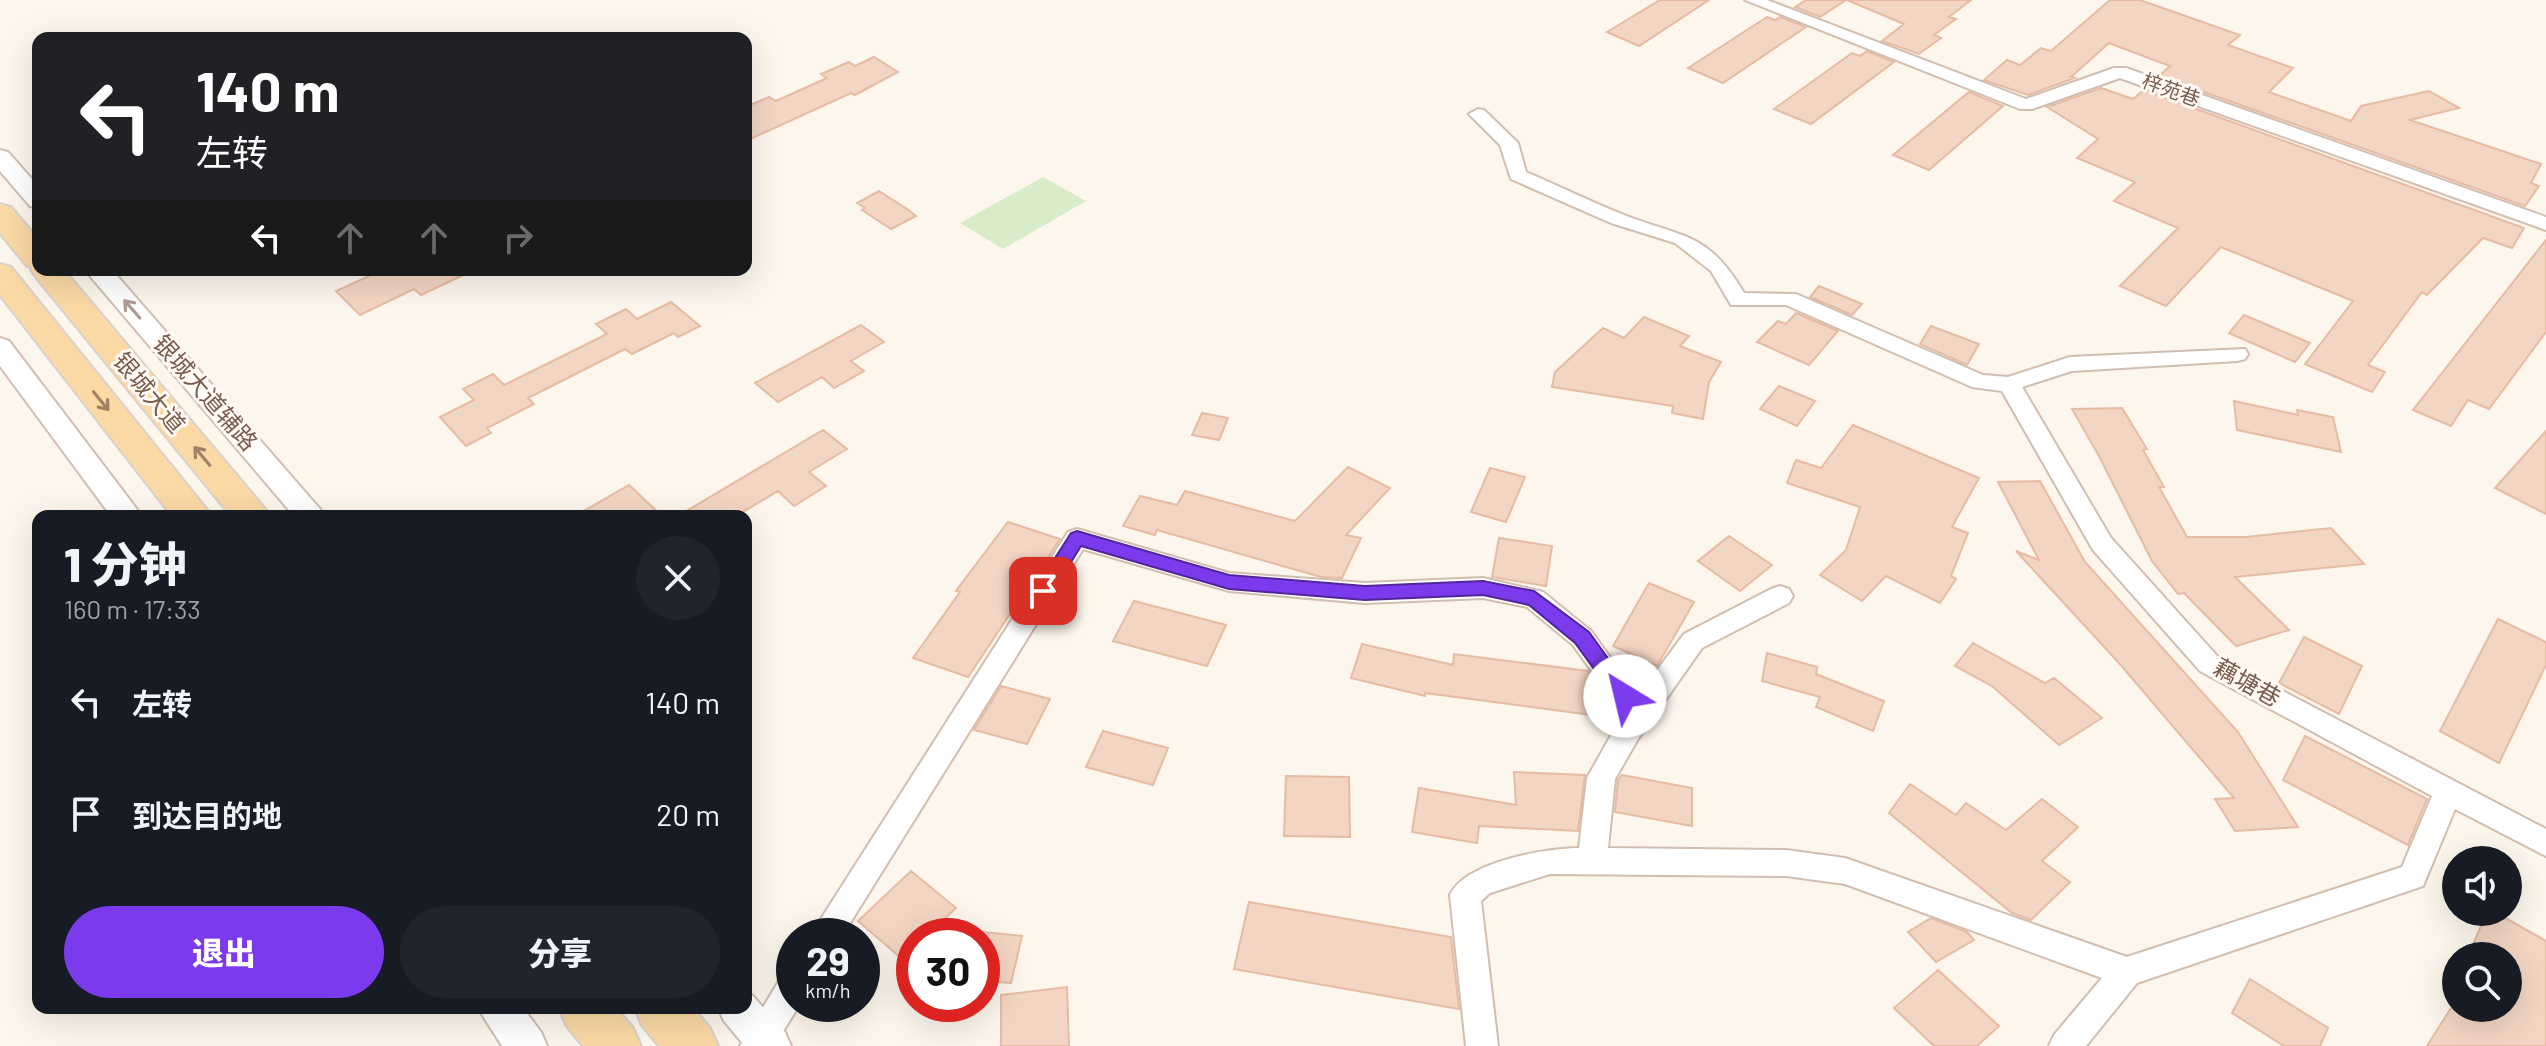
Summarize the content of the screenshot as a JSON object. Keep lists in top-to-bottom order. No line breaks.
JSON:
{"streets":{"main road":["银城大道"],"street":["梓苑巷","银城大道辅路","藕塘巷"]},"page":{"turn":["140 m","左转"],"heading":["1 分钟","160 m · 17:33"],"list":[{"name":"左转","value":"140 m"},{"name":"到达目的地","value":"20 m"}],"buttons":["退出","分享"],"speed":"29 km/h","limit":"30"}}
